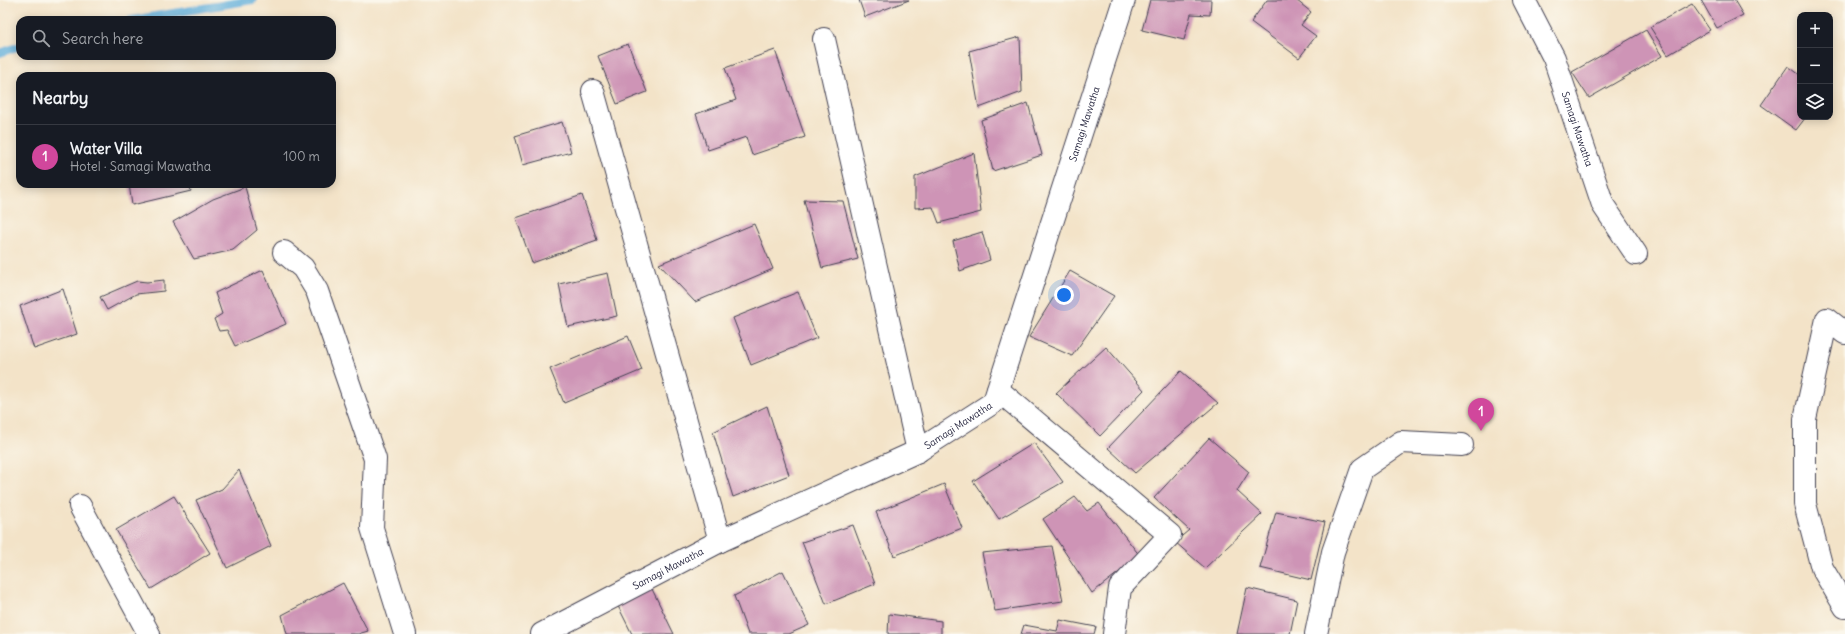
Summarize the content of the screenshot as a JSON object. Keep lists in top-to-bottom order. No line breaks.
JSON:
{"streets":{"street":["Samagi Mawatha"]},"page":{"map_buttons":["+","−"],"search":"Search here","heading":"Nearby","list":[{"mark":"1","name":"Water Villa","note":"Hotel · Samagi Mawatha","value":"100 m"}],"pins":"1"}}
